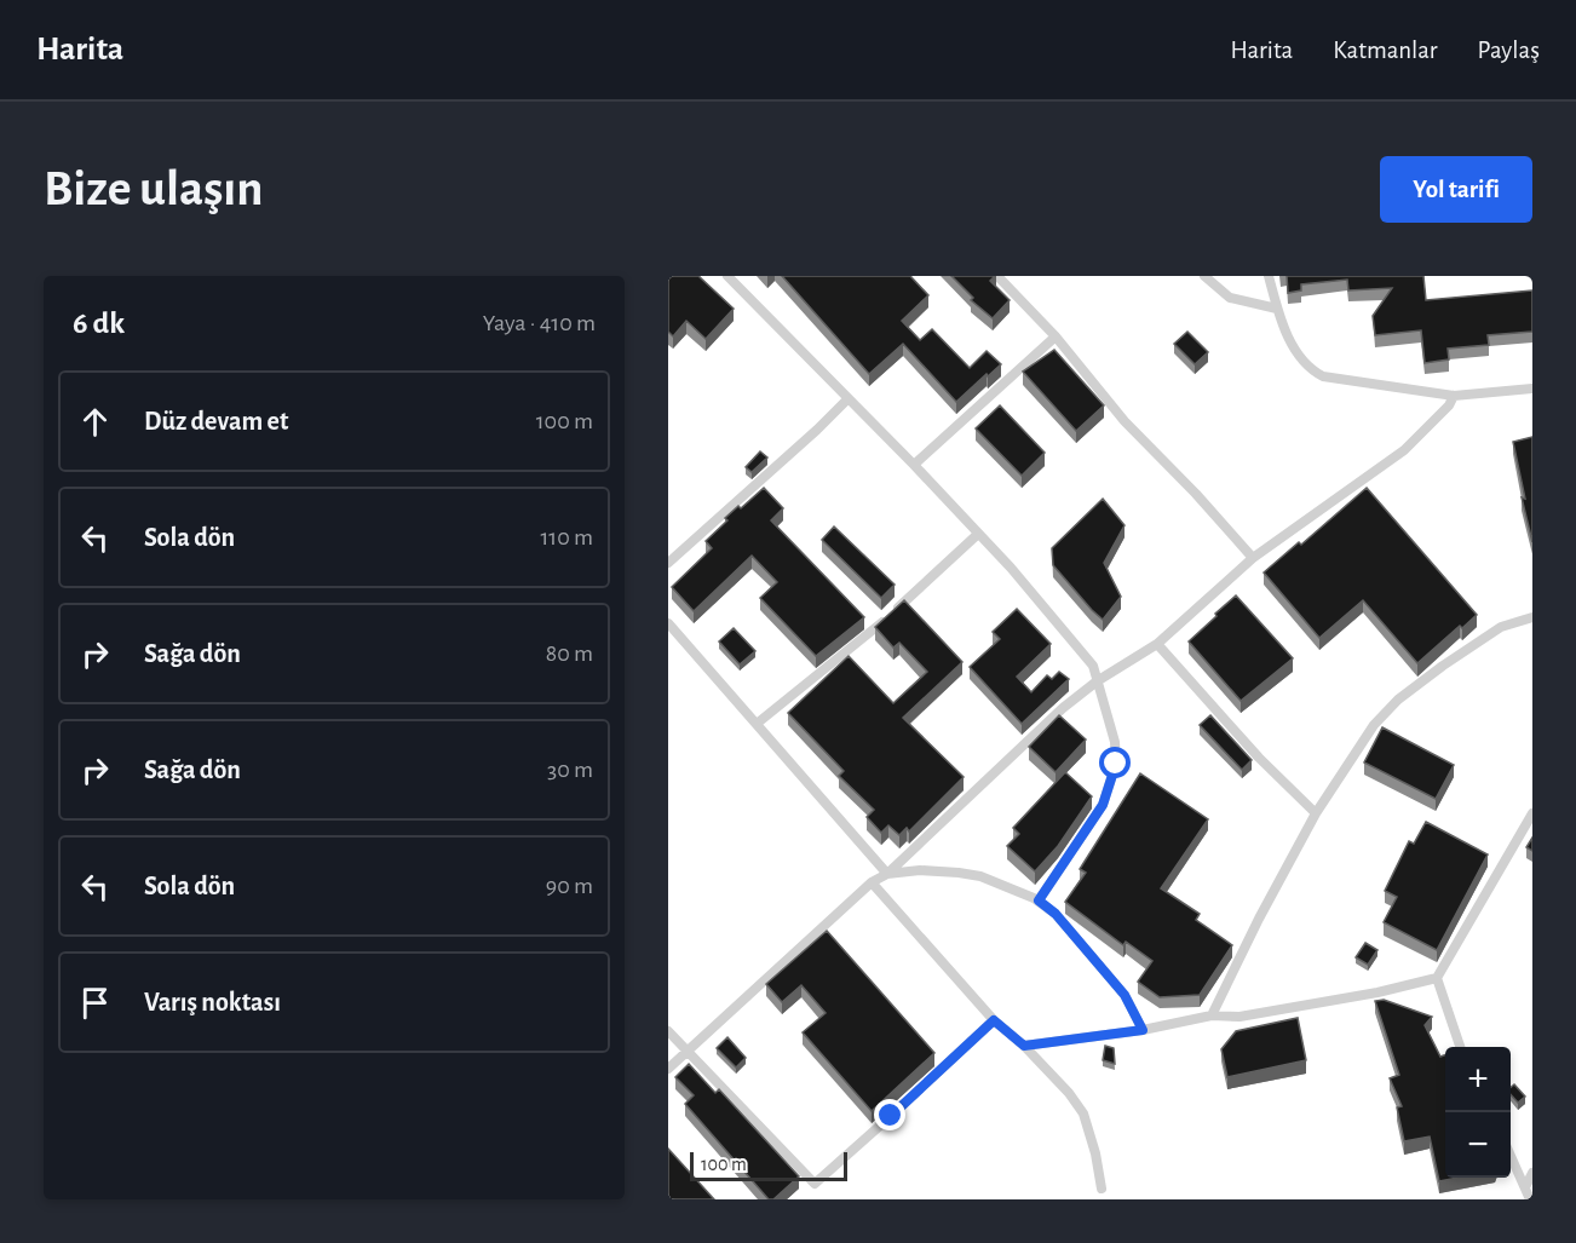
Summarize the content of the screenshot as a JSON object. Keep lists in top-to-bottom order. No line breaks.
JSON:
{"scale_bar":"100 m","page":{"header":"Harita","nav":["Harita","Katmanlar","Paylaş"],"buttons":"Yol tarifi","title":"Bize ulaşın","heading":["6 dk","Yaya · 410 m"],"list":[["Düz devam et","100 m"],["Sola dön","110 m"],["Sağa dön","80 m"],["Sağa dön","30 m"],["Sola dön","90 m"],"Varış noktası"],"map_buttons":["+","−"],"scale":"100 m"}}
